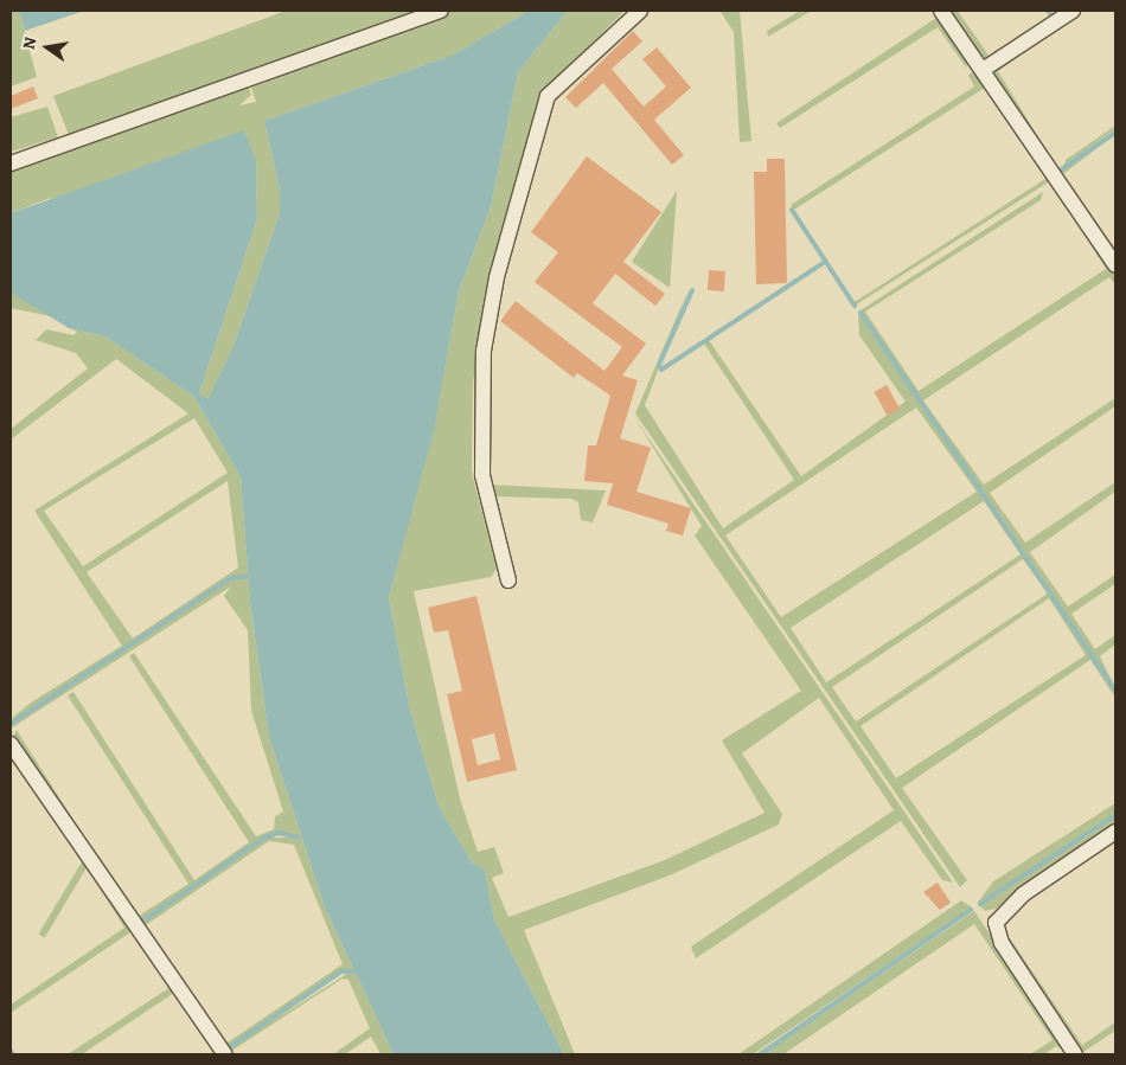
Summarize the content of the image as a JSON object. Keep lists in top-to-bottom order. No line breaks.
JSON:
{"north":"left"}
